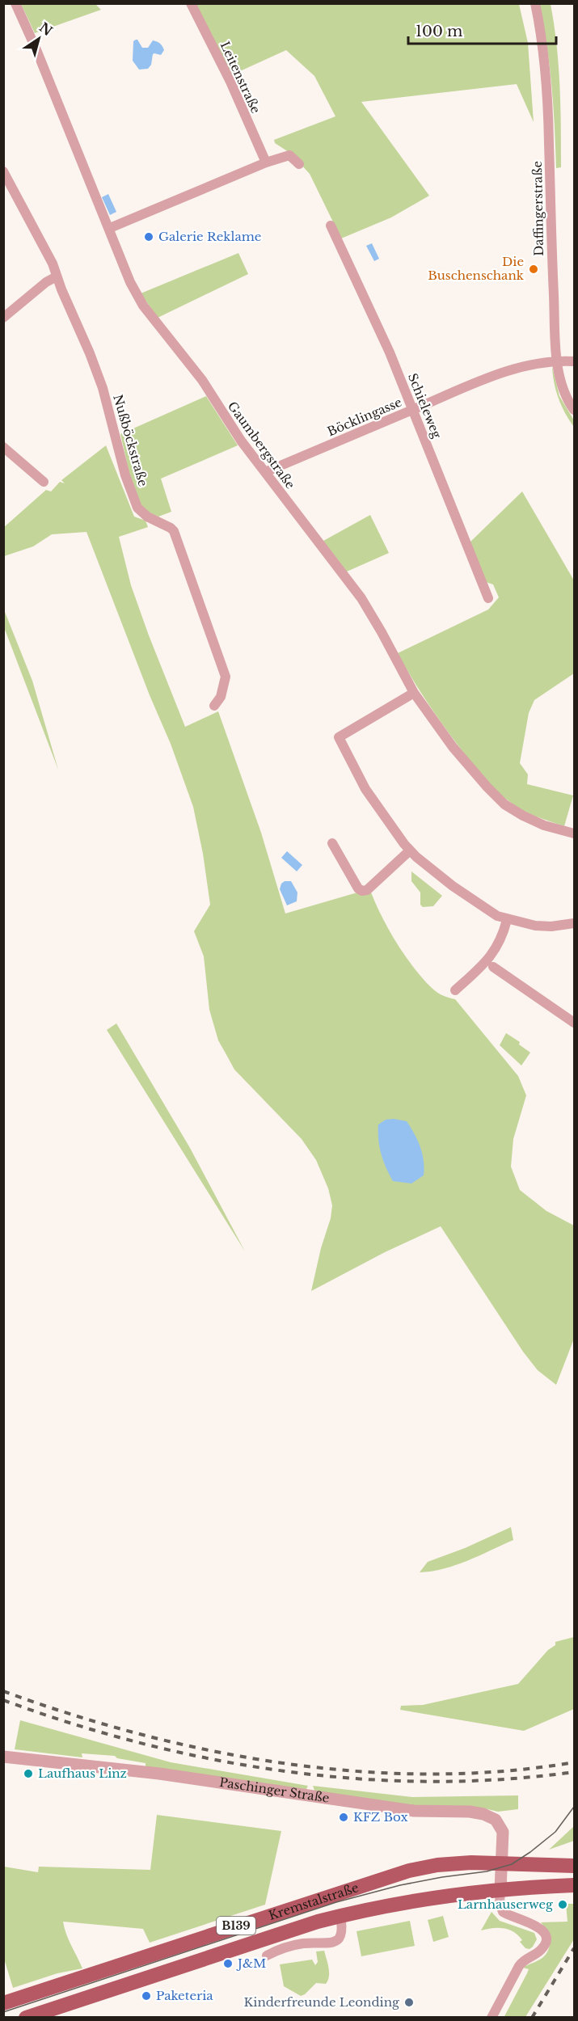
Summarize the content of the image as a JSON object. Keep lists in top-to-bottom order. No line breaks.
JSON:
{"streets":{"main road":["Kremstalstraße","B139"],"street":["Leitenstraße","Daffingerstraße","Schieleweg","Böcklingasse","Nußböckstraße","Gaumbergstraße","Paschinger Straße"]},"crossings":[["Daffingerstraße","Böcklingasse"],["Schieleweg","Böcklingasse"],["Böcklingasse","Gaumbergstraße"],["Paschinger Straße","Kremstalstraße"]],"places":["Galerie Reklame","Die Buschenschank","Laufhaus Linz","KFZ Box","Larnhauserweg","J&M","Paketeria","Kinderfreunde Leonding"],"scale_bar":"100 m","north":"top right"}
